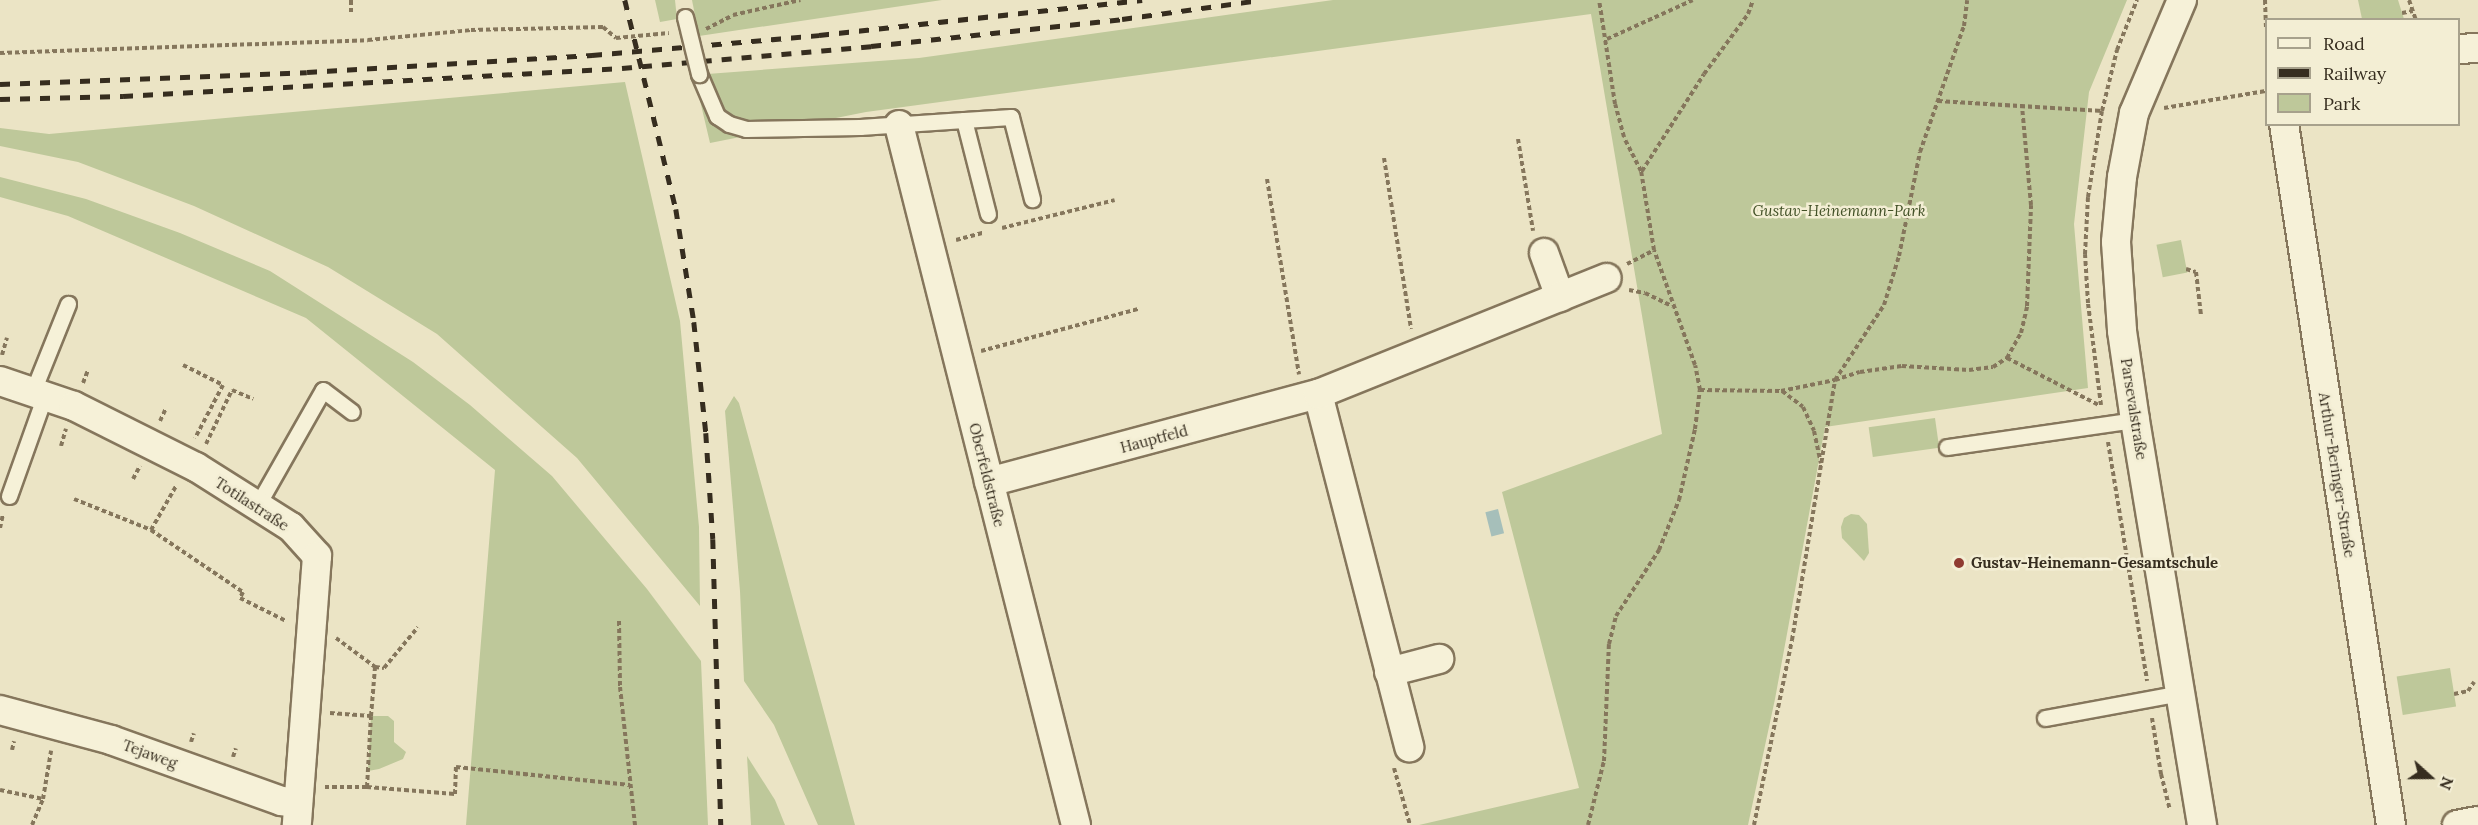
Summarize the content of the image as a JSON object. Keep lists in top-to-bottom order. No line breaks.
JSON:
{"streets":{"street":["Parsevalstraße","Hauptfeld","Oberfeldstraße","Arthur-Beringer-Straße","Totilastraße","Tejaweg"]},"crossings":[["Hauptfeld","Oberfeldstraße"],["Totilastraße","Tejaweg"]],"parks":["Gustav-Heinemann-Park"],"places":["Gustav-Heinemann-Gesamtschule"],"legend":["Road","Railway","Park"],"north":"right"}
